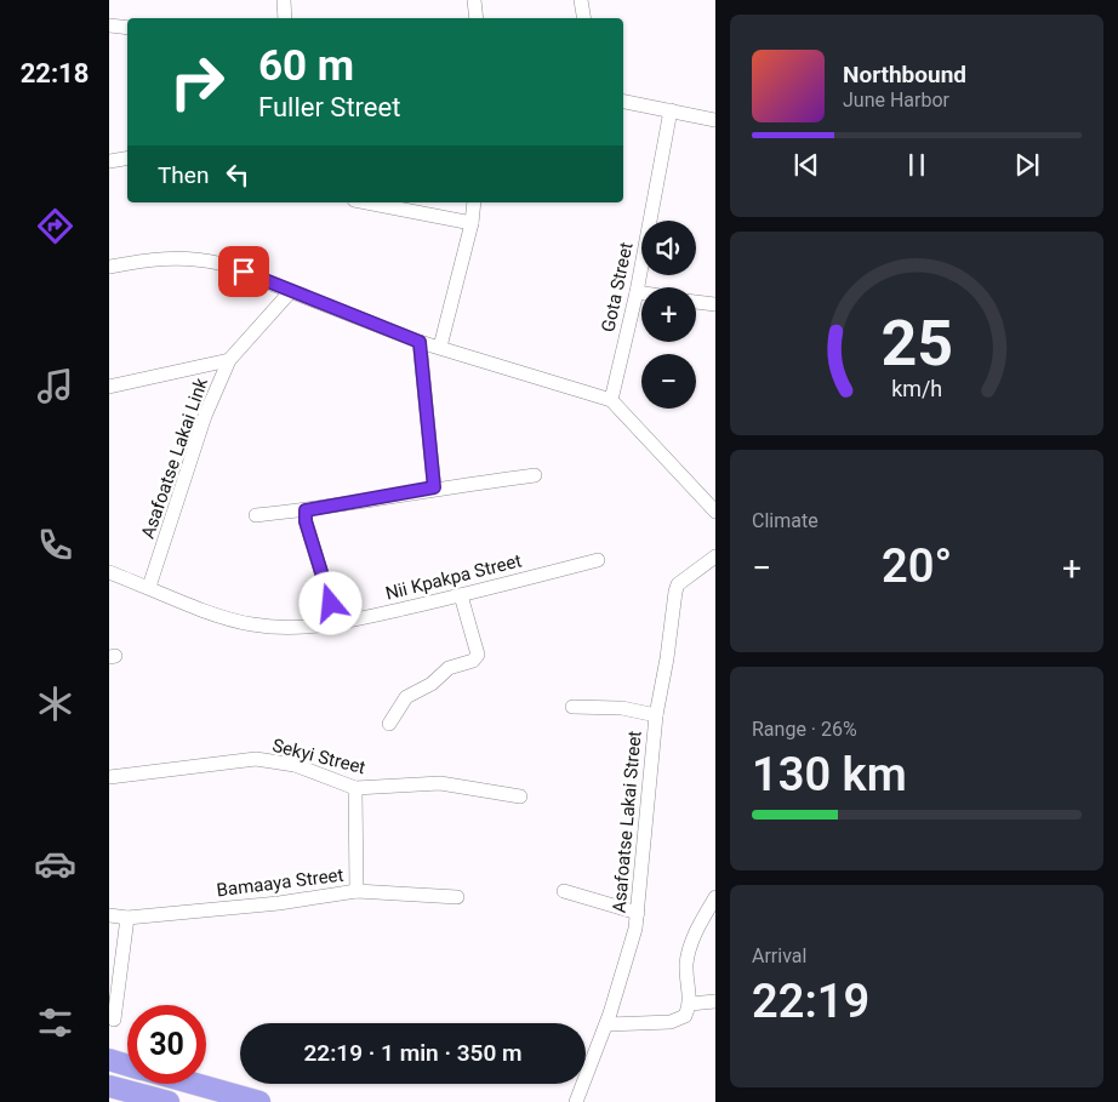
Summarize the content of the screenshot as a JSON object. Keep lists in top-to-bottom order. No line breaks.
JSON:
{"streets":{"street":["Gota Street","Asafoatse Lakai Link","Nii Kpakpa Street","Sekyi Street","Asafoatse Lakai Street","Bamaaya Street"]},"crossings":[["Asafoatse Lakai Link","Nii Kpakpa Street"]],"page":{"tabs":"22:18","turn":["60 m","Fuller Street"],"song":["Northbound","June Harbor"],"then":"Then","map_buttons":["+","−"],"tile":["Climate",["Range · 26%","130 km"],["Arrival","22:19"]],"heat":["−","20°","+"],"limit":"30","trip":"22:19 · 1 min · 350 m","gauge":["25","km/h"]}}
